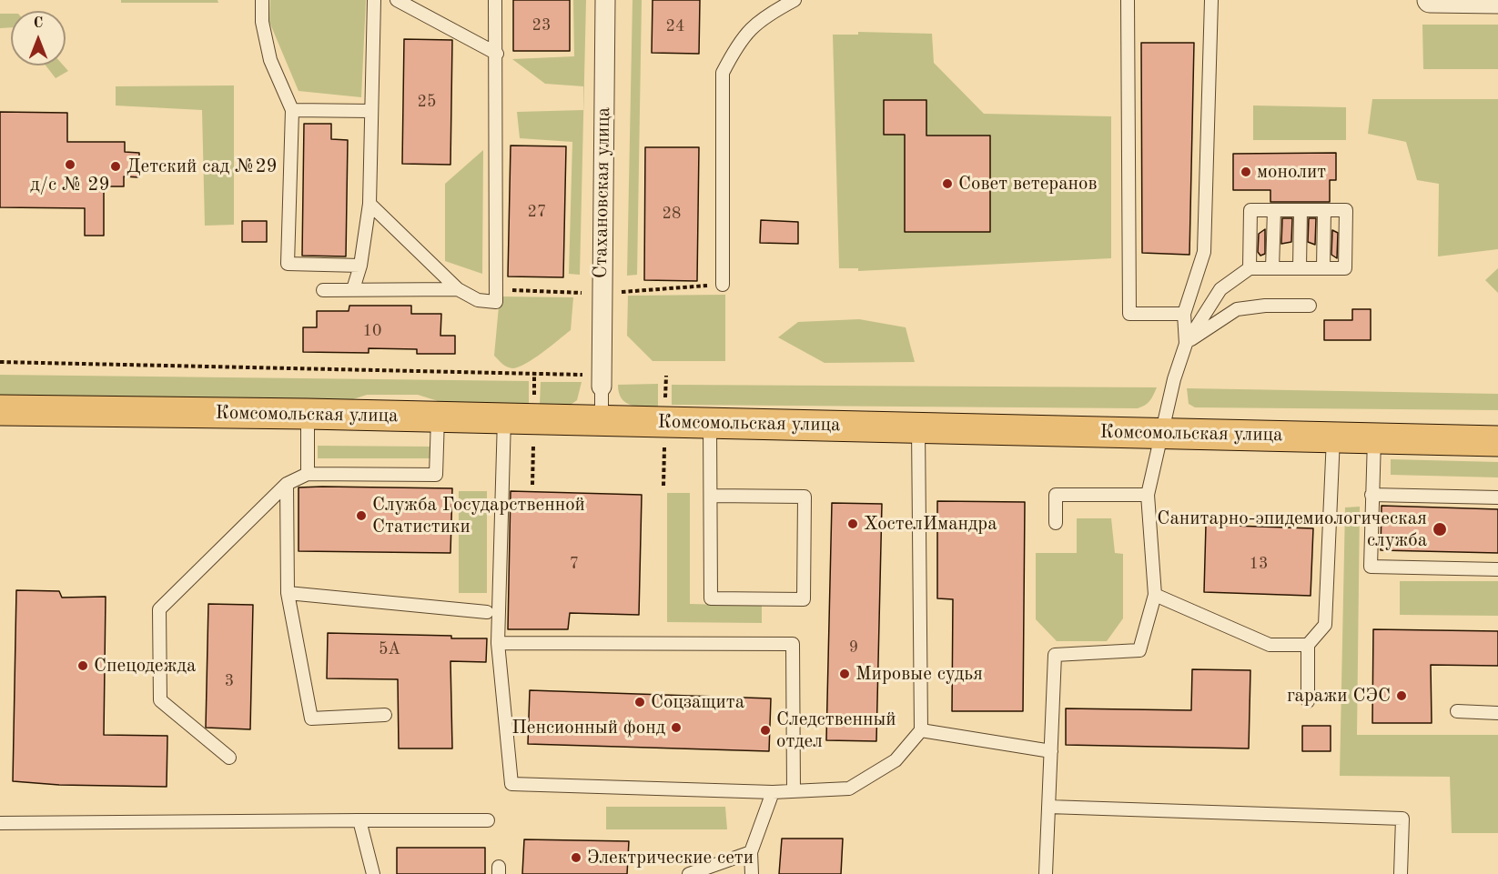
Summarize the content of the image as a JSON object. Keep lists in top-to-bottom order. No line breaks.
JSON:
{"streets":{"main road":["Комсомольская улица"],"street":["Стахановская улица"]},"places":["д/с № 29","Детский сад №29","монолит","Совет ветеранов","Служба Государственной Статистики","ХостелИмандра","Санитарно-эпидемиологическая служба","Спецодежда","Мировые судья","гаражи СЭС","Соцзащита","Пенсионный фонд","Следственный отдел","Электрические сети"],"house_numbers":["23","24","25","27","28","10","7","13","9","5А","3"],"north":"top"}
